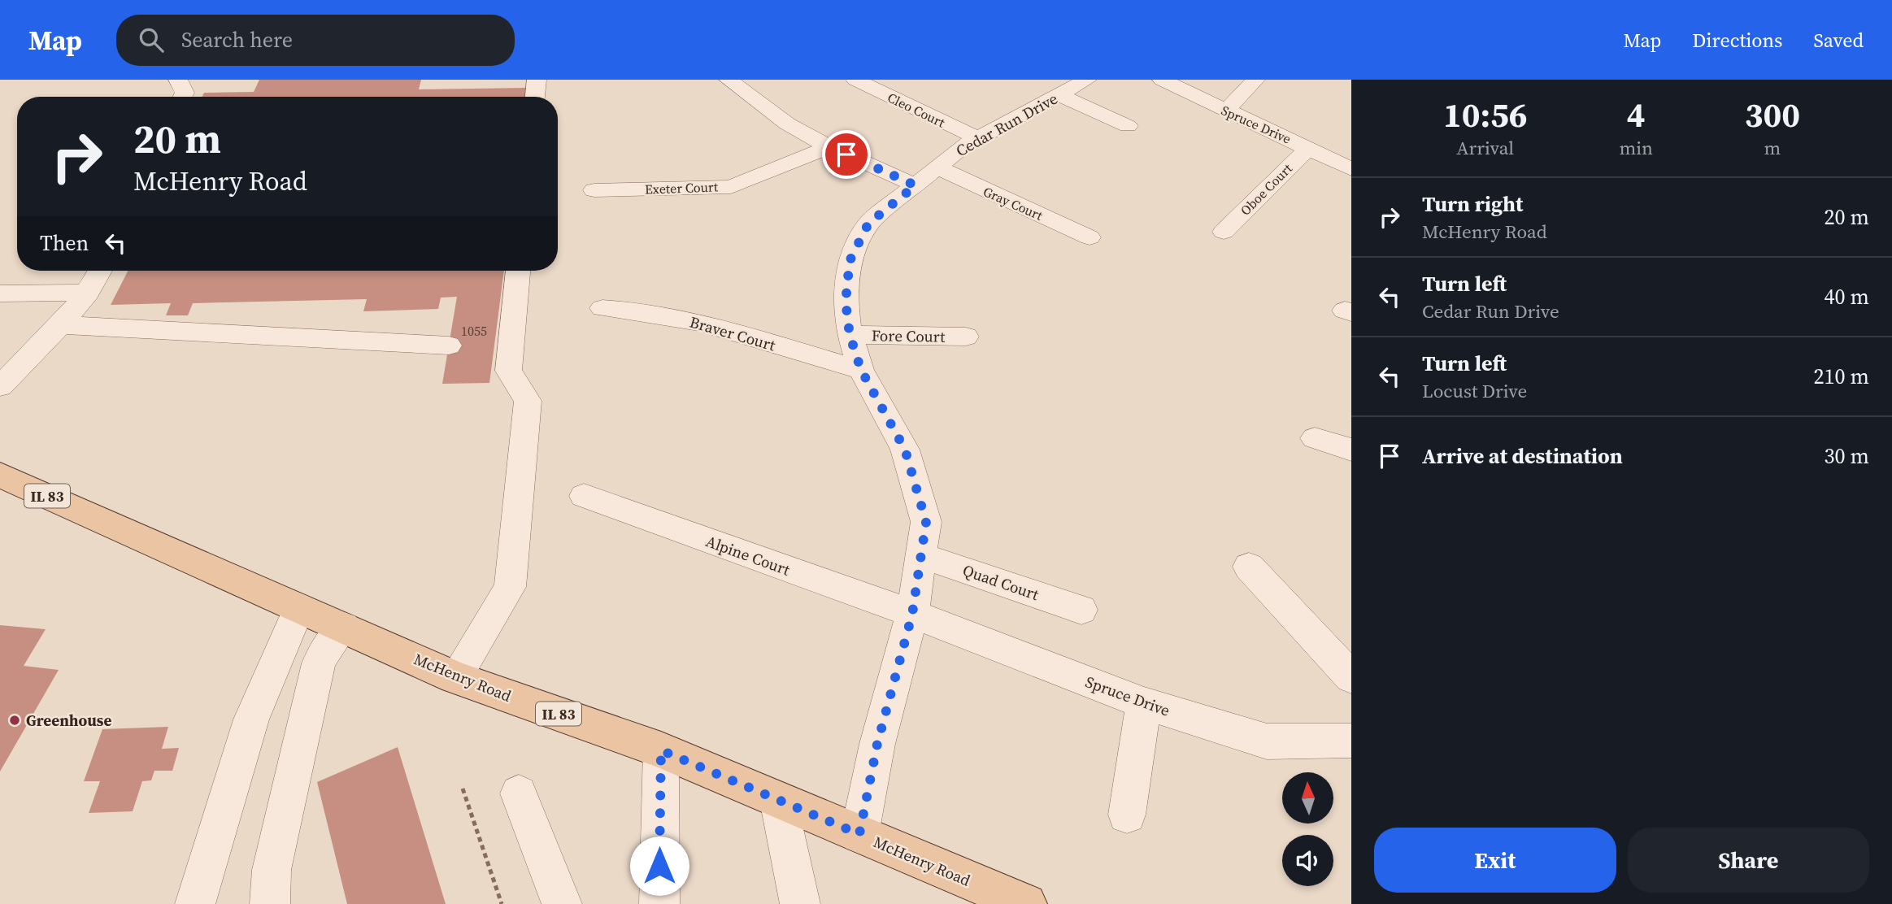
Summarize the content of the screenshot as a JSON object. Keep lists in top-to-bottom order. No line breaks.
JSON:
{"streets":{"main road":["IL 83","McHenry Road"],"street":["Cleo Court","Cedar Run Drive","Spruce Drive","Exeter Court","Oboe Court","Gray Court","Braver Court","Fore Court","Alpine Court","Quad Court"]},"crossings":[["Cleo Court","Cedar Run Drive"],["Cedar Run Drive","Spruce Drive"],["Cedar Run Drive","Gray Court"],["Cedar Run Drive","Braver Court"],["Cedar Run Drive","Fore Court"],["Cedar Run Drive","Alpine Court"],["Cedar Run Drive","Quad Court"],["Cedar Run Drive","McHenry Road"],["Spruce Drive","Oboe Court"],["Spruce Drive","Alpine Court"]],"places":["Greenhouse"],"house_numbers":["1055"],"north":"top","page":{"header":"Map","search":"Search here","nav":["Map","Directions","Saved"],"eta":["10:56","Arrival","4","min","300","m"],"turn":["20 m","McHenry Road"],"list":[{"name":"Turn right","note":"McHenry Road","value":"20 m"},{"name":"Turn left","note":"Cedar Run Drive","value":"40 m"},{"name":"Turn left","note":"Locust Drive","value":"210 m"},{"name":"Arrive at destination","value":"30 m"}],"then":"Then","buttons":["Exit","Share"]}}
